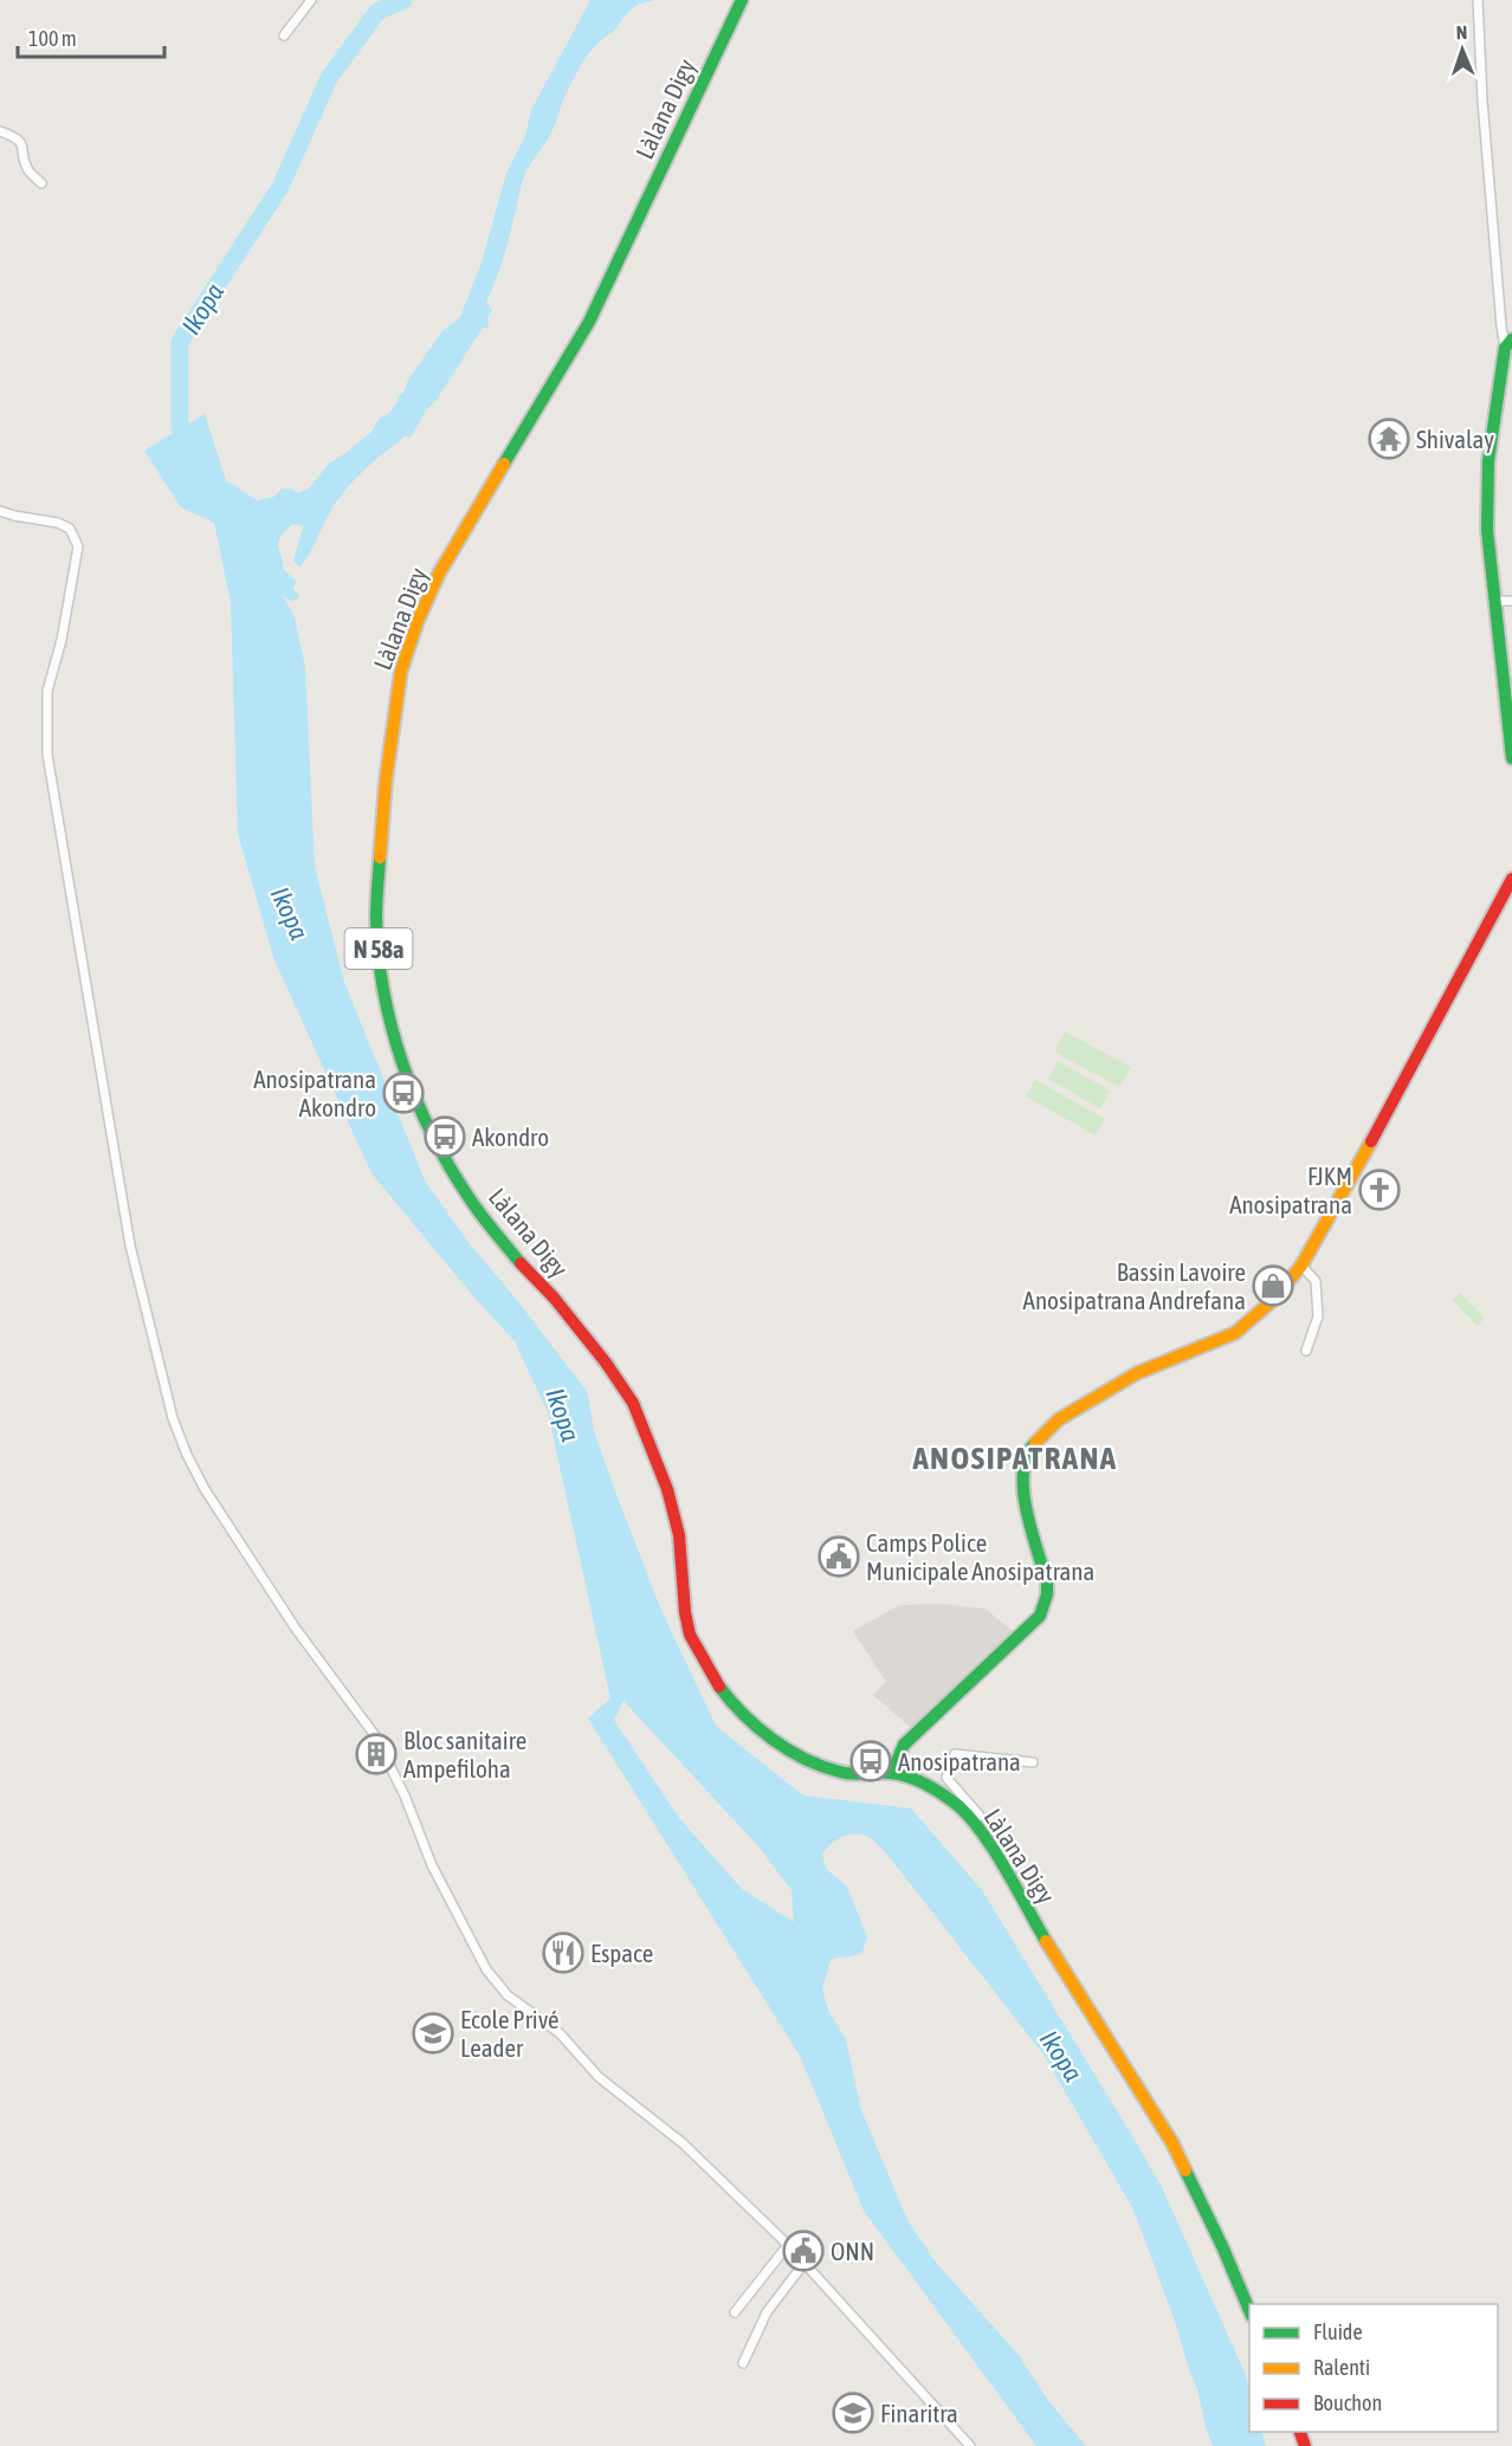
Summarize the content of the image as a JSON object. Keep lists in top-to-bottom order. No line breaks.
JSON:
{"streets":{"main road":["Làlana Digy","N 58a"]},"districts":["ANOSIPATRANA"],"water":["Ikopa"],"places":{"temple":["Shivalay"],"bus stop":["Anosipatrana Akondro","Akondro","Anosipatrana"],"church":["FJKM Anosipatrana"],"shop":["Bassin Lavoire Anosipatrana Andrefana"],"public building":["Camps Police Municipale Anosipatrana","ONN"],"building":["Bloc sanitaire Ampefiloha"],"restaurant":["Espace"],"school or university":["Ecole Privé Leader","Finaritra"]},"legend":["Fluide","Ralenti","Bouchon"],"scale_bar":"100 m","north":"top"}
